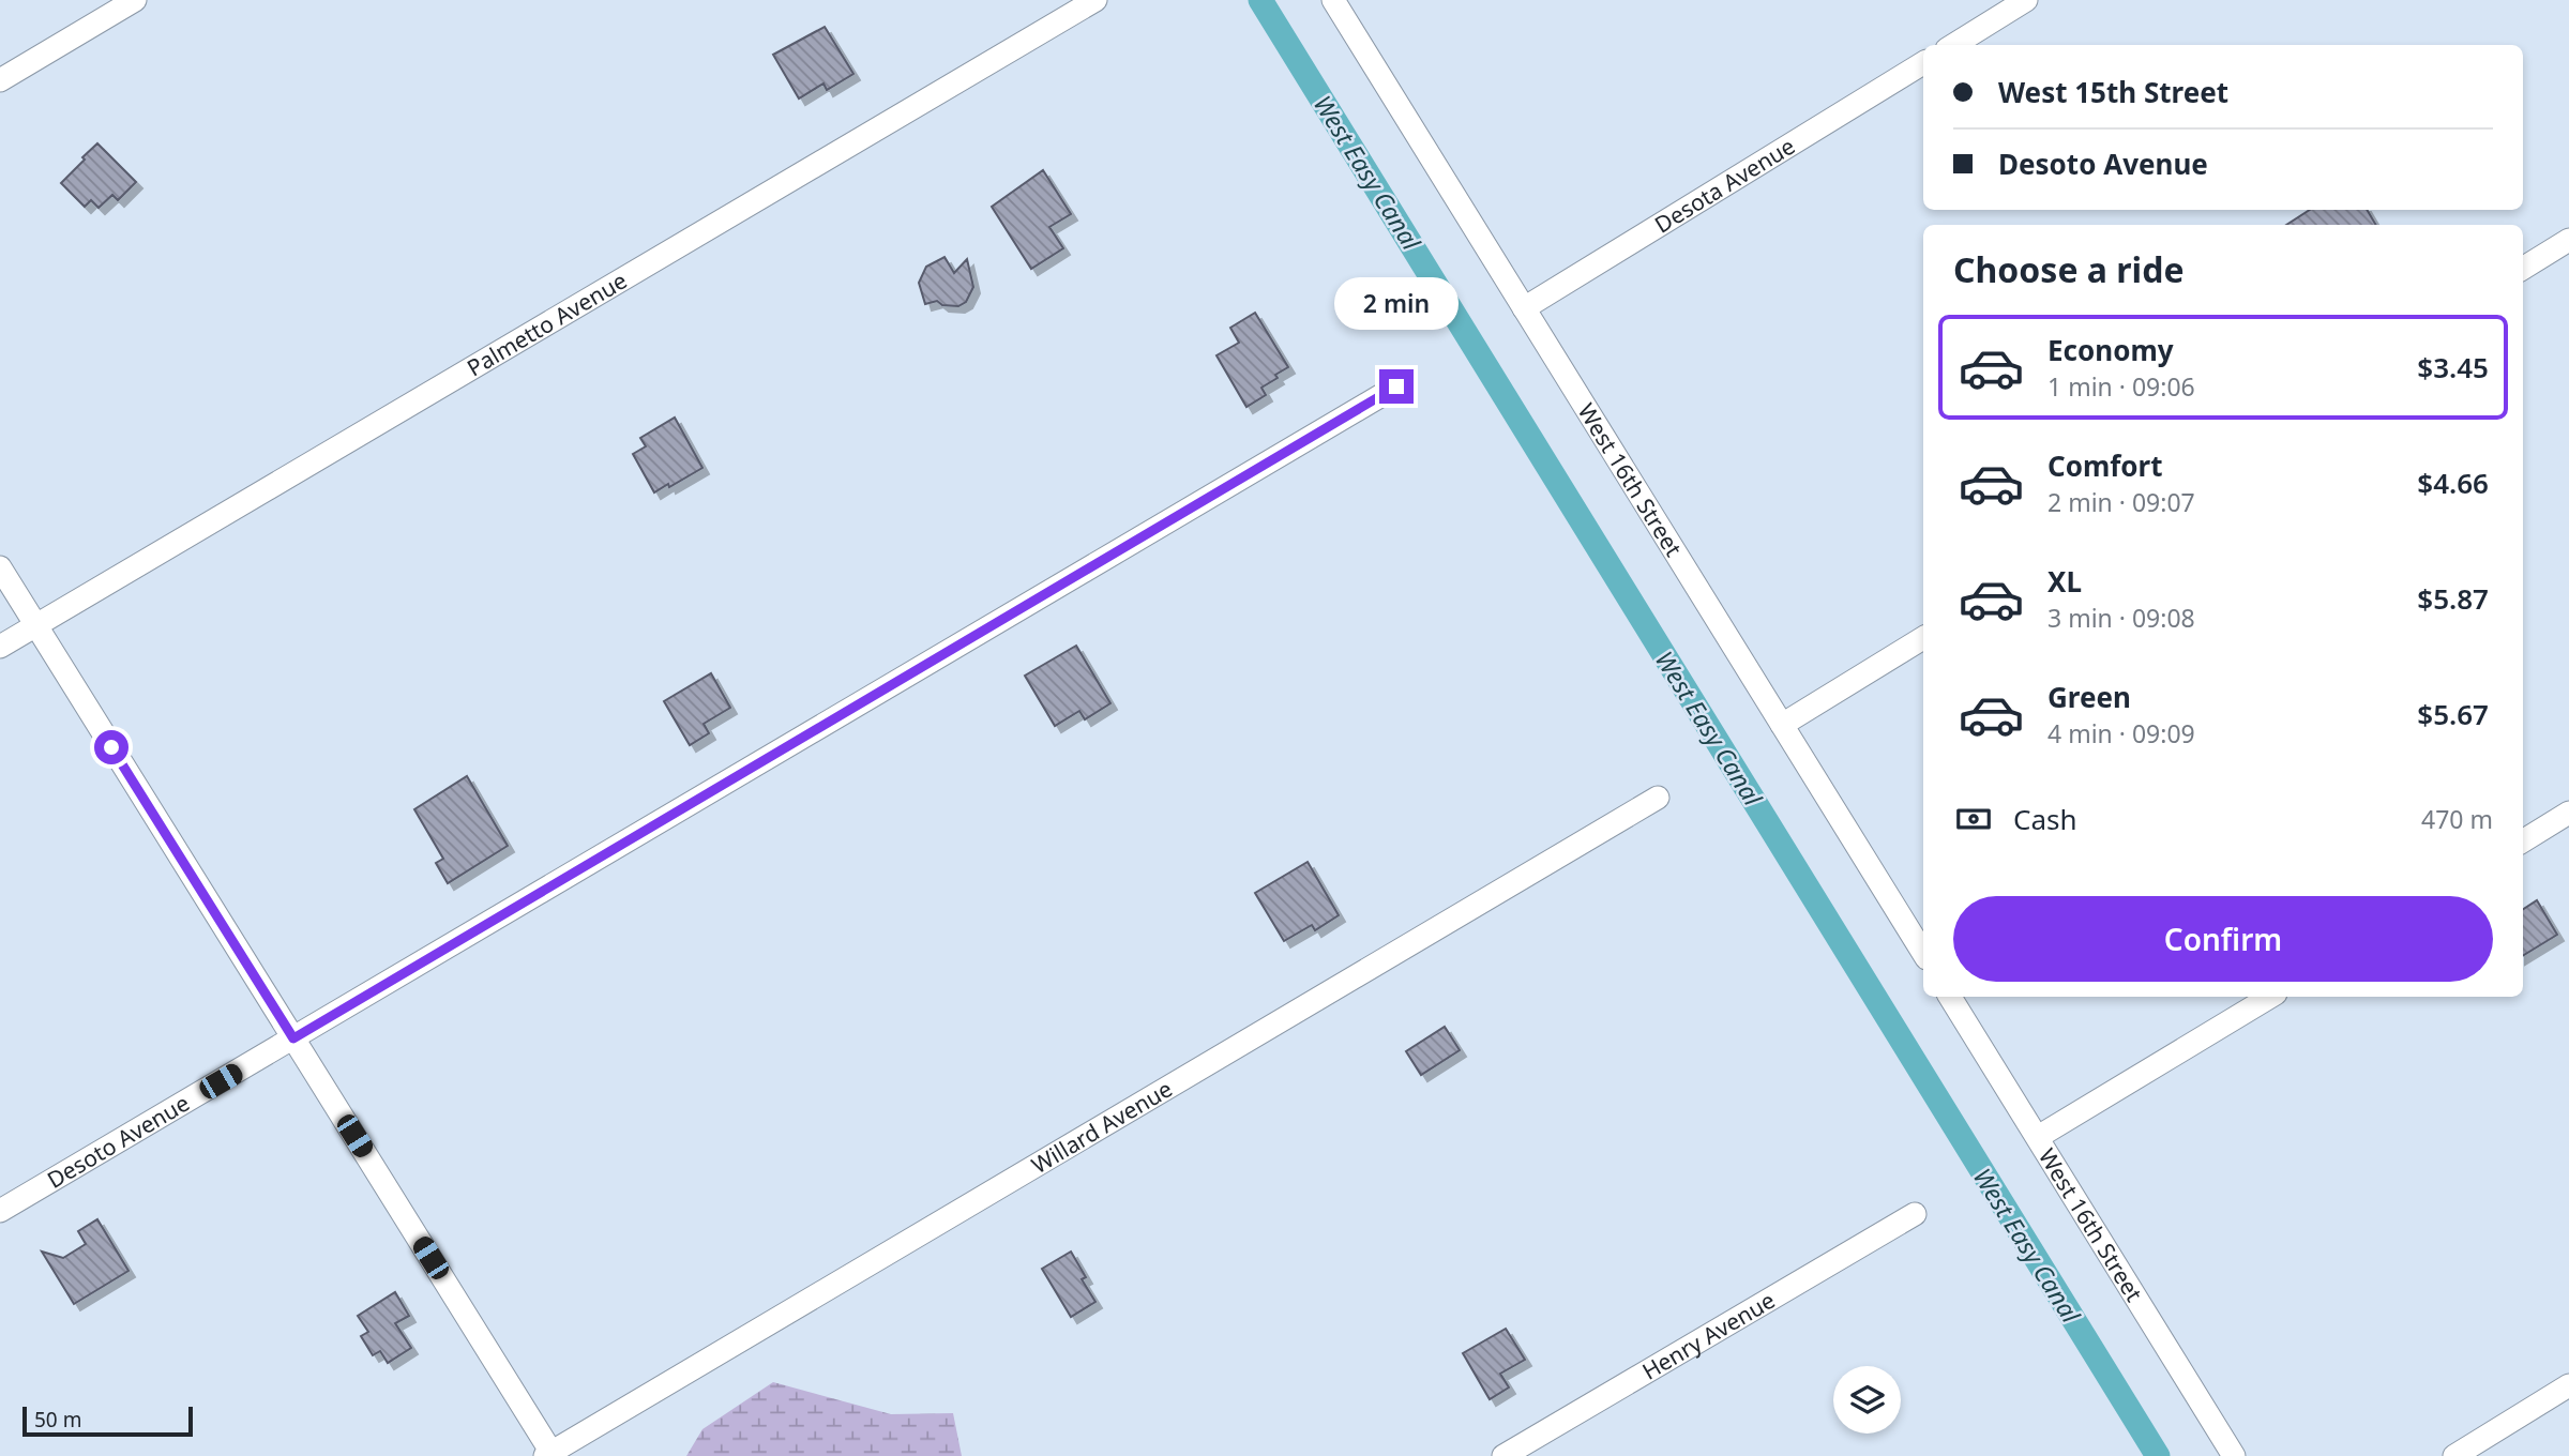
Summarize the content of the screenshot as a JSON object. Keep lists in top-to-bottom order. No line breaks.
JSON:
{"streets":{"street":["Desota Avenue","Palmetto Avenue","West 16th Street","Willard Avenue","Desoto Avenue","Henry Avenue"]},"crossings":[["Desota Avenue","West 16th Street"]],"water":["West Easy Canal"],"scale_bar":"50 m","page":{"banner":["West 15th Street","Desoto Avenue"],"heading":"Choose a ride","bubble":"2 min","list":[{"name":"Economy","note":"1 min · 09:06","value":"$3.45"},{"name":"Comfort","note":"2 min · 09:07","value":"$4.66"},{"name":"XL","note":"3 min · 09:08","value":"$5.87"},{"name":"Green","note":"4 min · 09:09","value":"$5.67"}],"pay":["Cash","470 m"],"buttons":"Confirm","scale":"50 m"}}
